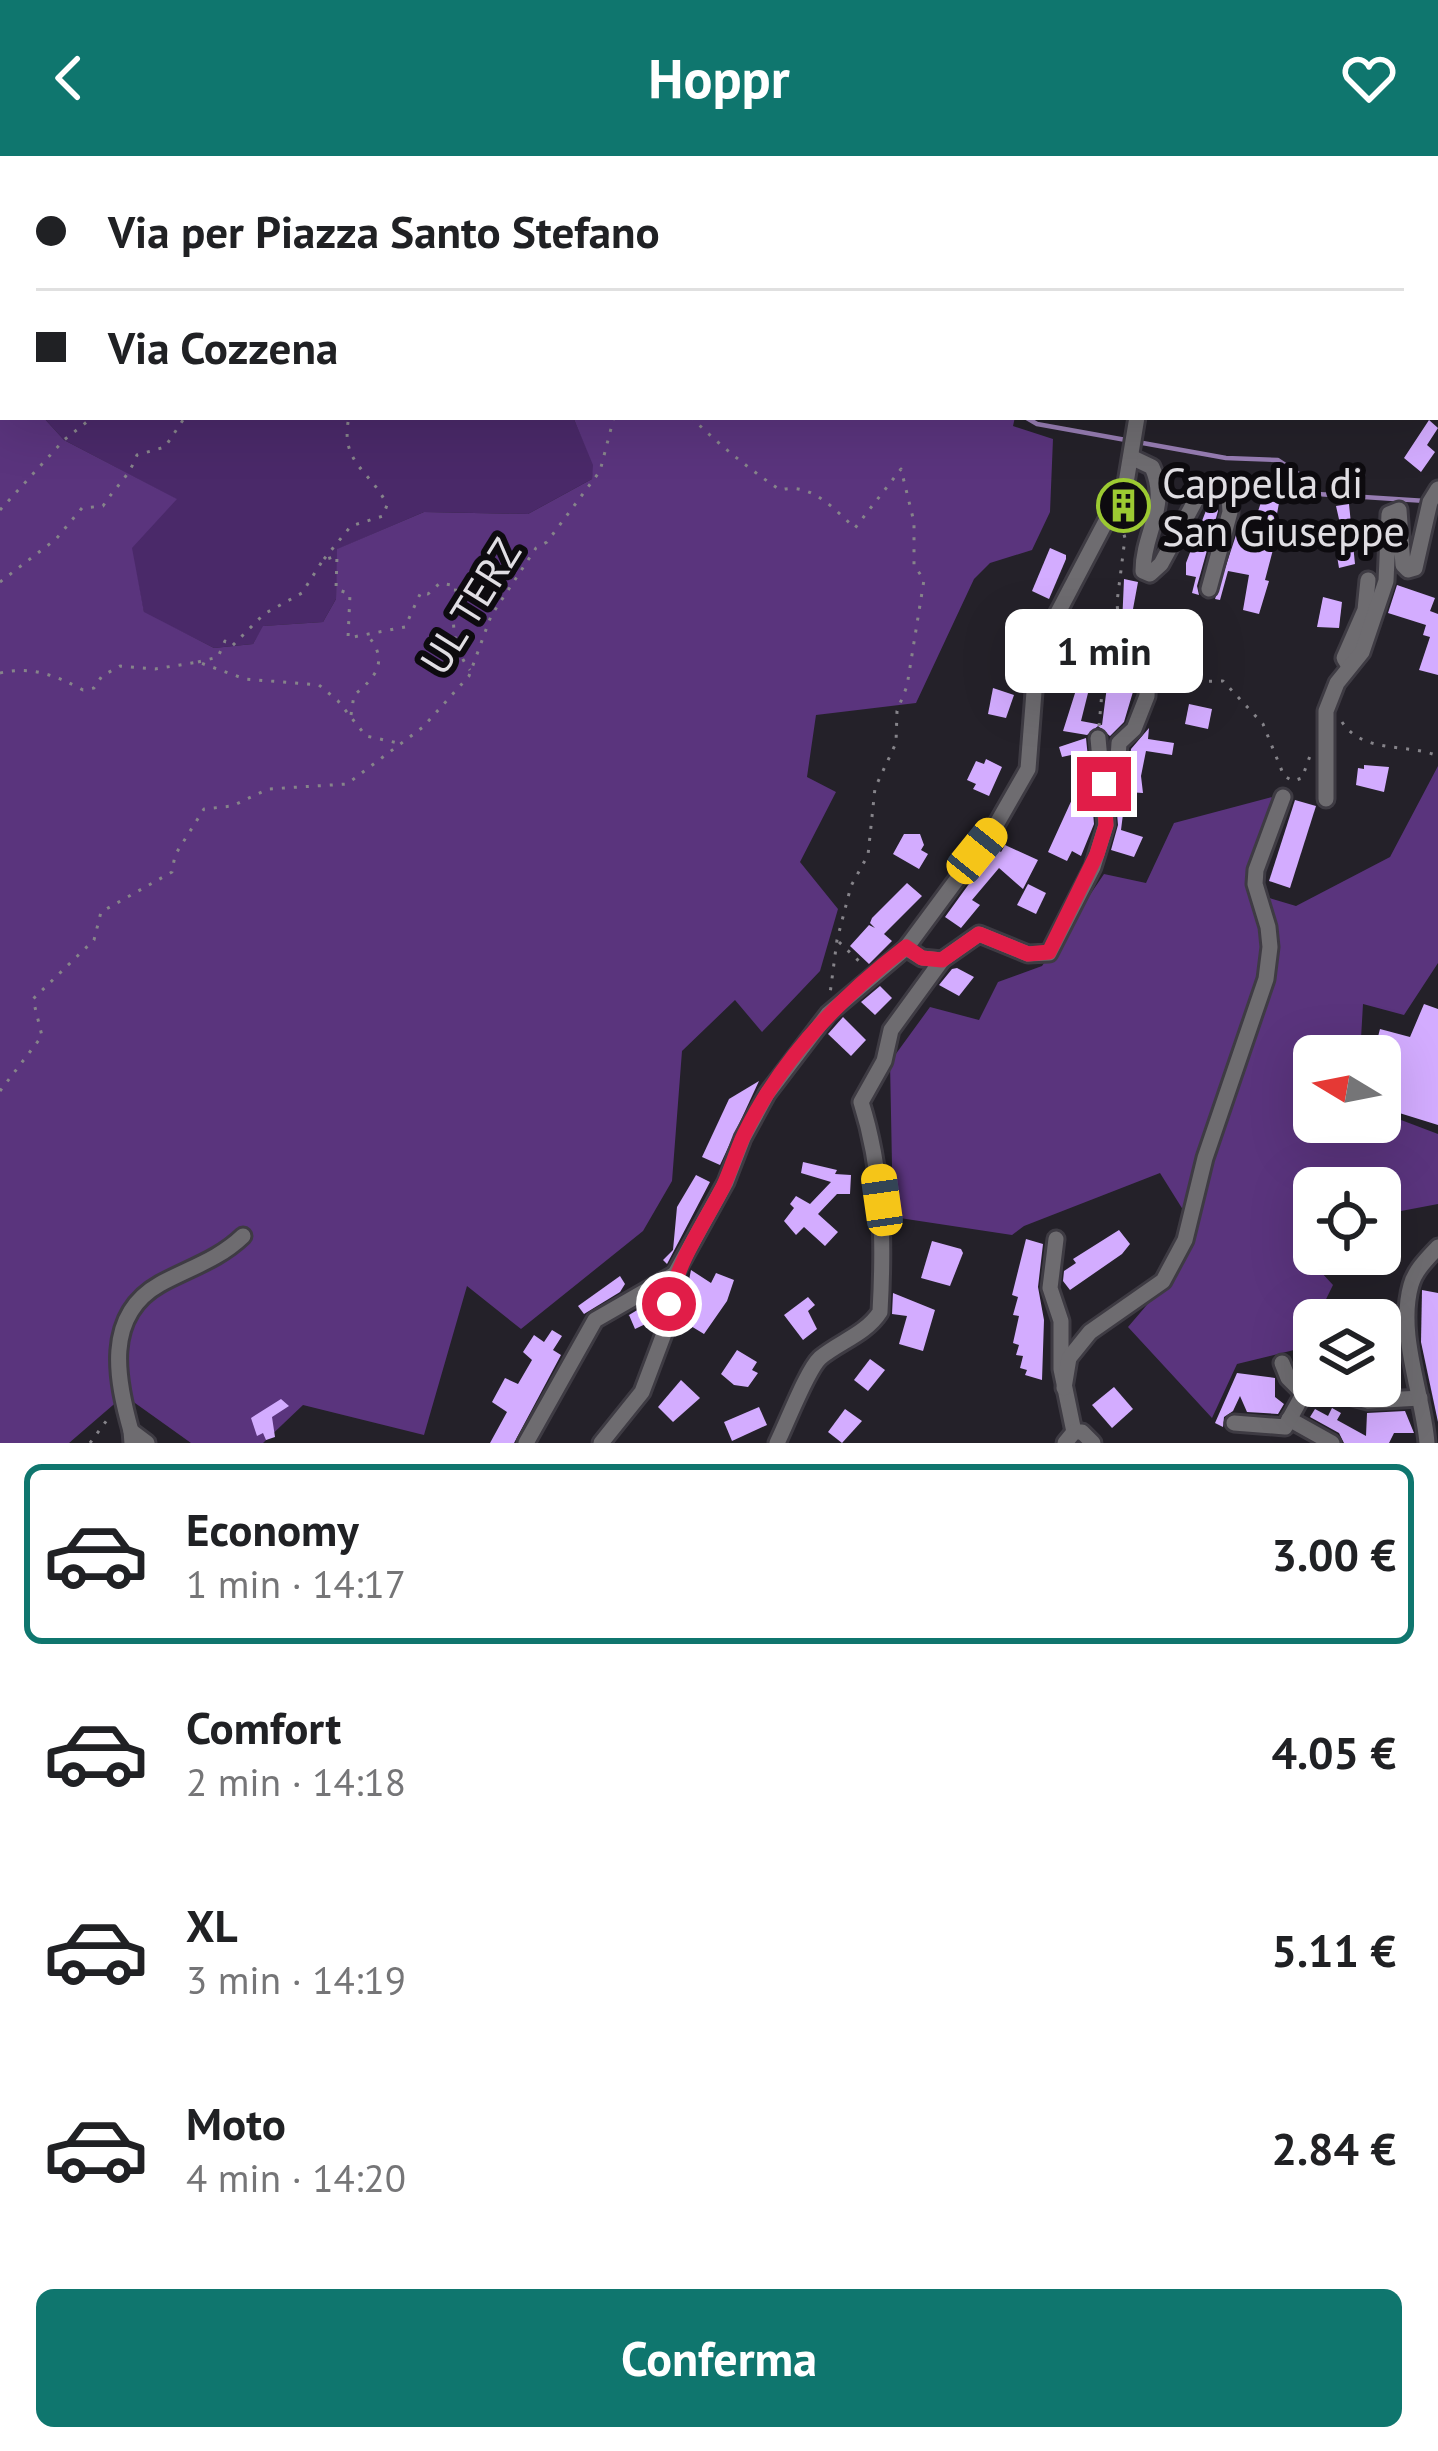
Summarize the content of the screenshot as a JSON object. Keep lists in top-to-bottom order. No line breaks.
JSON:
{"streets":{"path":["UL TERZ"]},"places":{"building":["Cappella di San Giuseppe"]},"north":"left","page":{"header":"Hoppr","banner":["Via per Piazza Santo Stefano","Via Cozzena"],"bubble":"1 min","list":[{"name":"Economy","note":"1 min · 14:17","value":"3.00 €"},{"name":"Comfort","note":"2 min · 14:18","value":"4.05 €"},{"name":"XL","note":"3 min · 14:19","value":"5.11 €"},{"name":"Moto","note":"4 min · 14:20","value":"2.84 €"}],"buttons":"Conferma"}}
